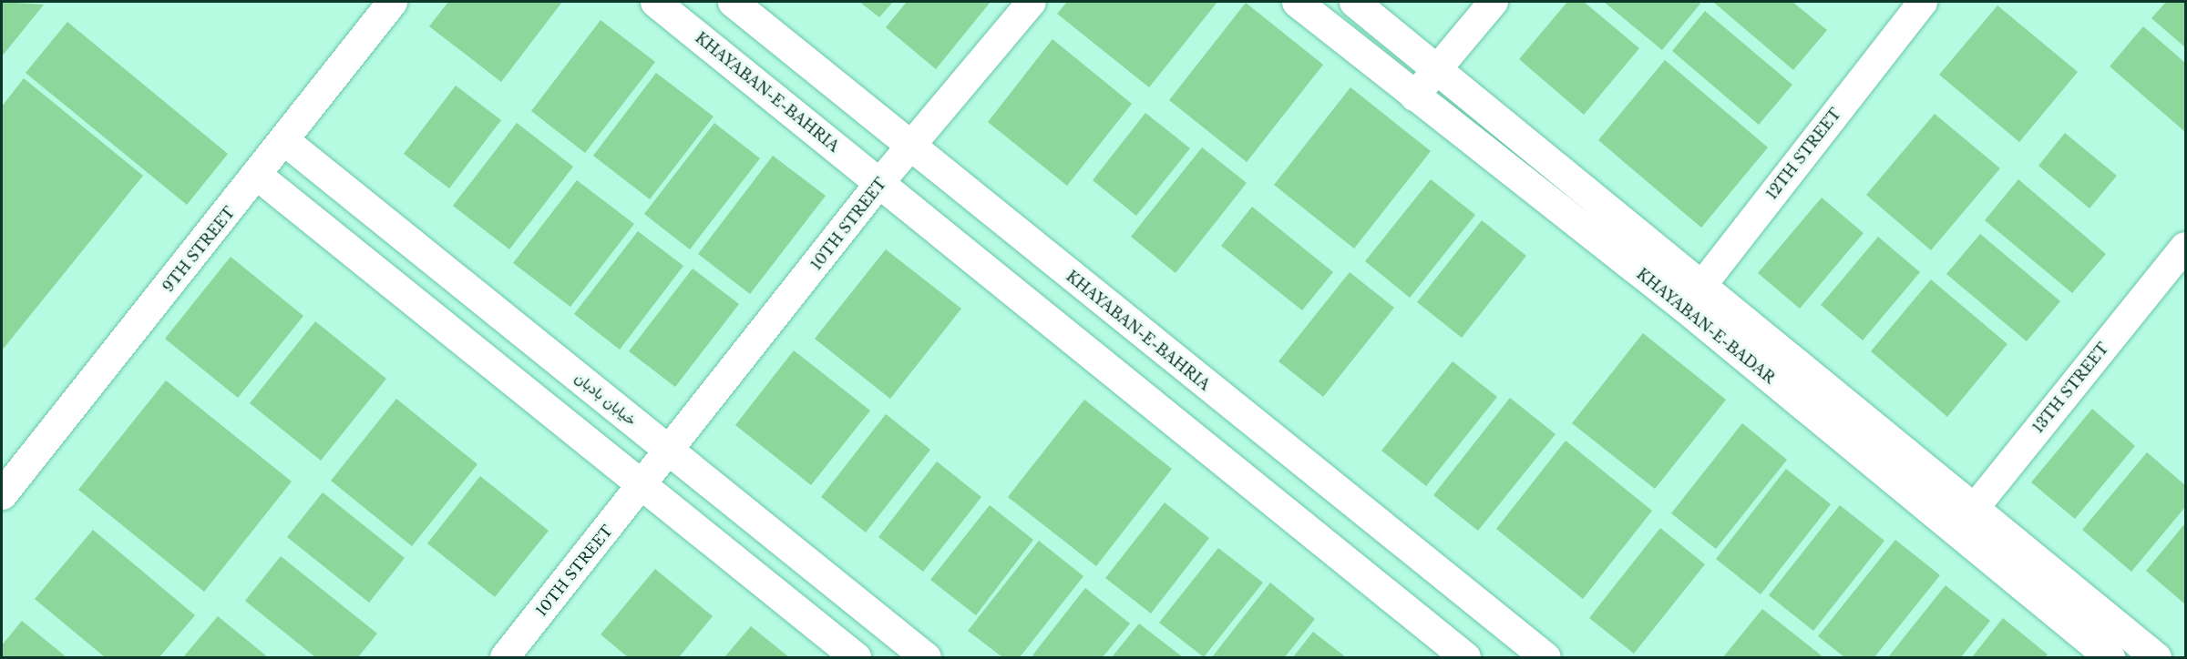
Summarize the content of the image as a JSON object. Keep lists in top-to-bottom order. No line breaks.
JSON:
{"streets":{"main road":["KHAYABAN-E-BAHRIA","9TH STREET","KHAYABAN-E-BADAR","خیابان بادبان"],"street":["12TH STREET","10TH STREET","13TH STREET"]},"crossings":[["KHAYABAN-E-BAHRIA","10TH STREET"],["12TH STREET","KHAYABAN-E-BADAR"],["10TH STREET","خیابان بادبان"],["9TH STREET","خیابان بادبان"],["KHAYABAN-E-BADAR","13TH STREET"]]}
